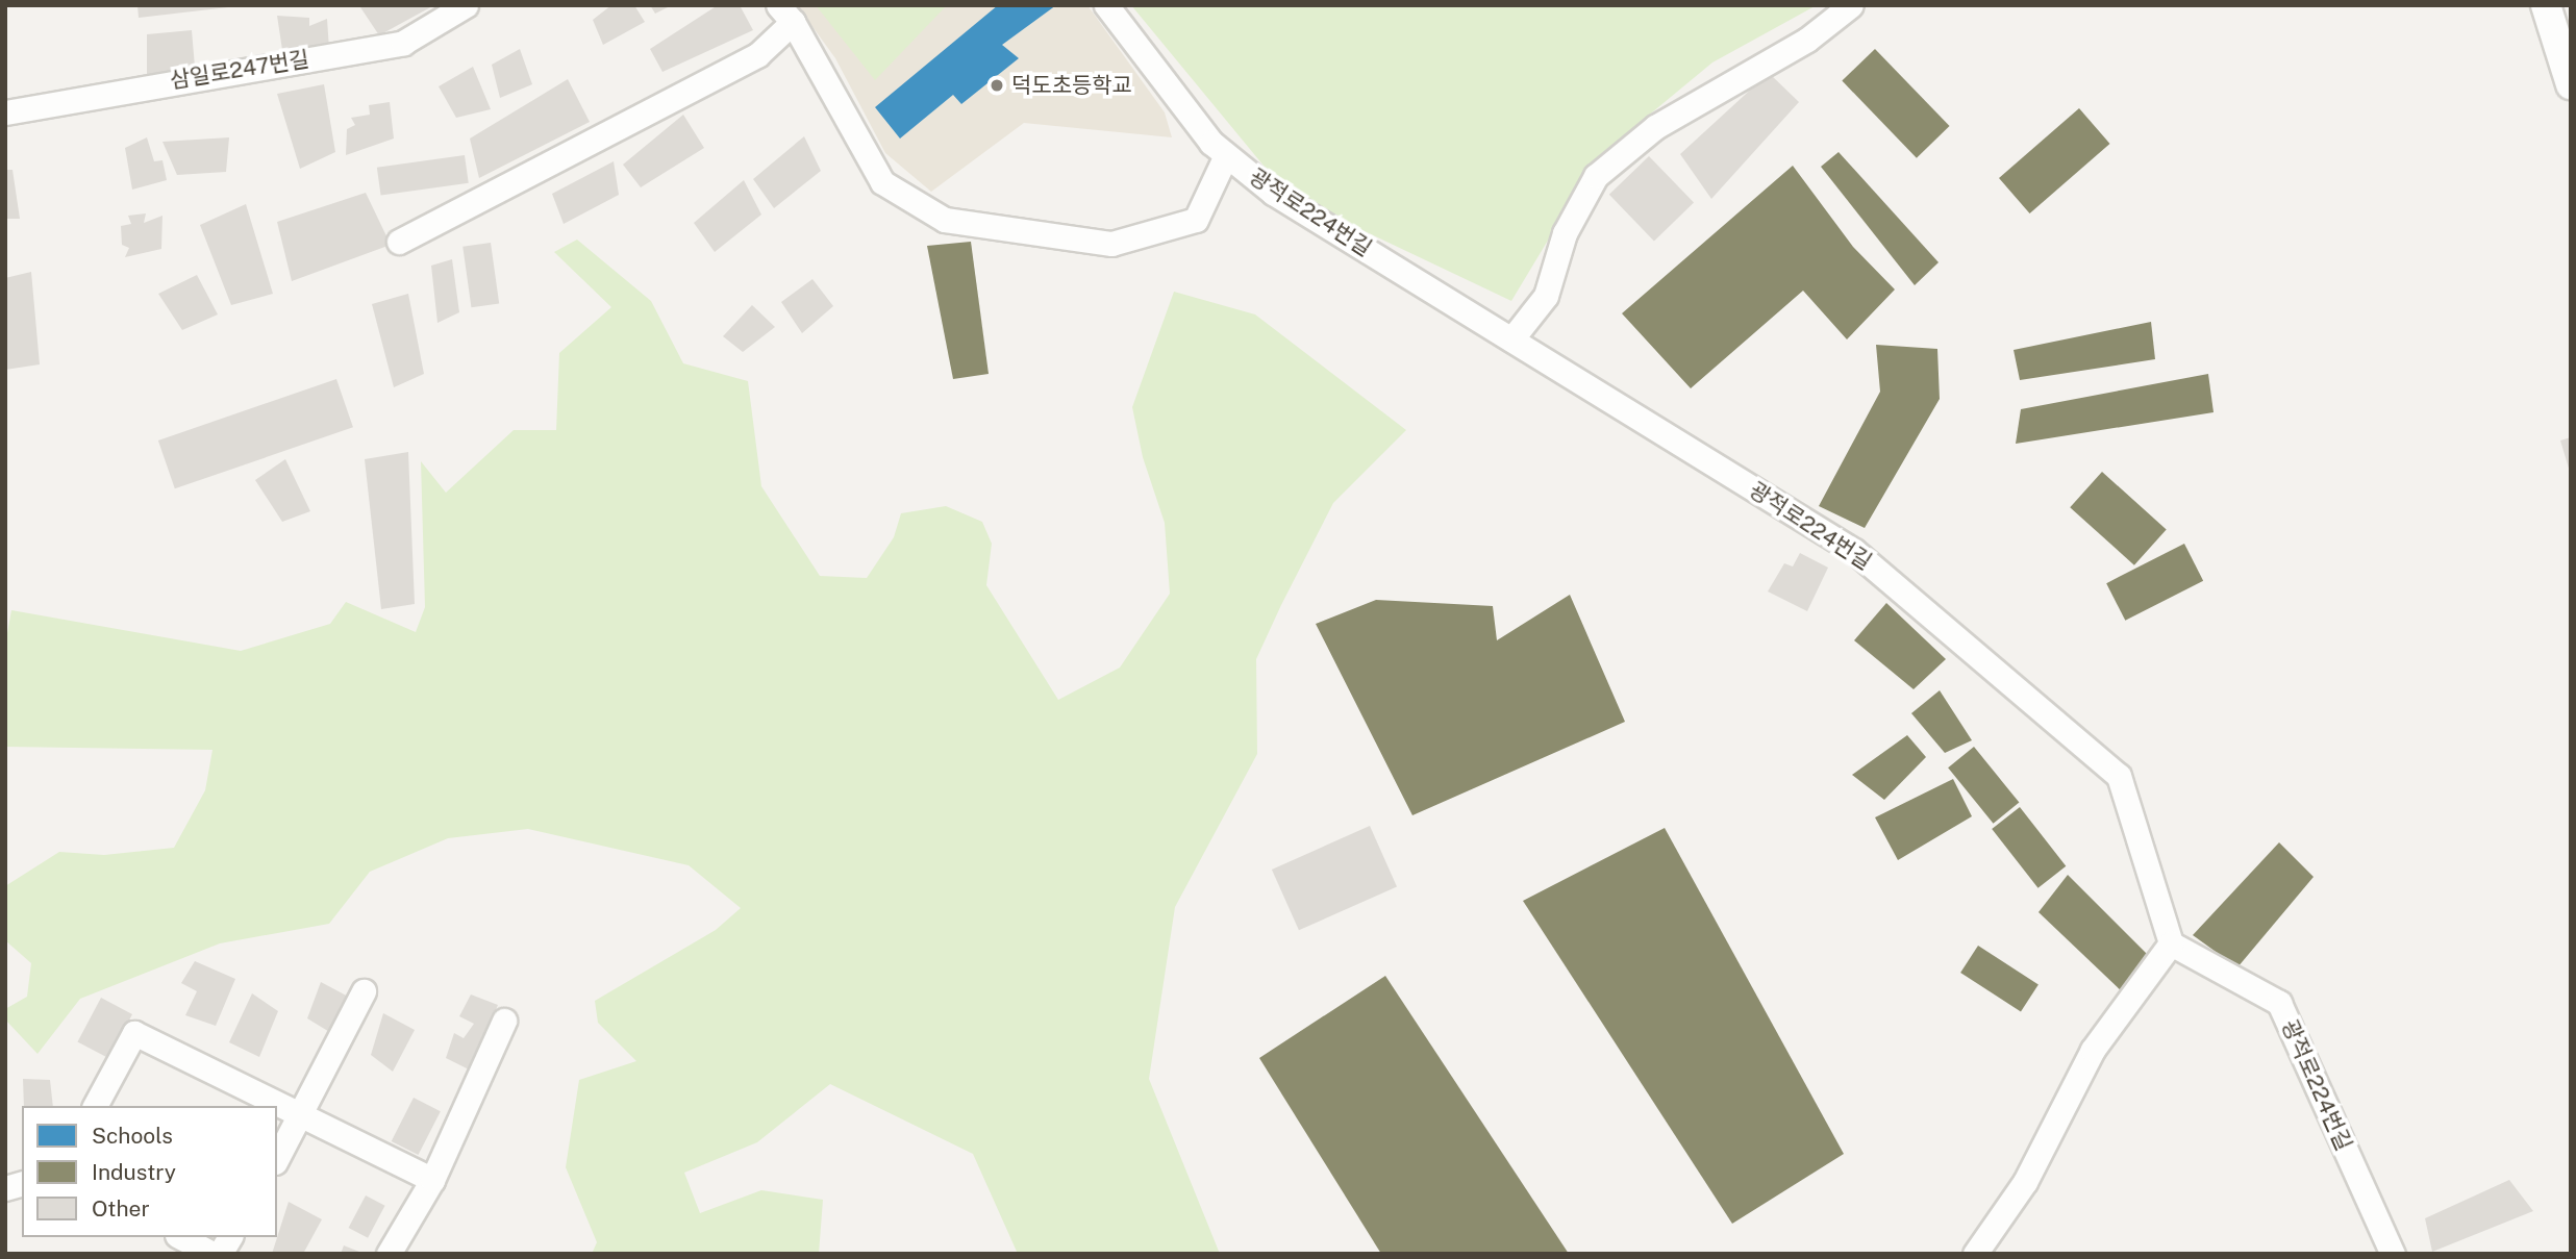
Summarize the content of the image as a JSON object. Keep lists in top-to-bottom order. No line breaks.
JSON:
{"streets":{"street":["삼일로247번길","광적로224번길"]},"places":["덕도초등학교"],"legend":["Schools","Industry","Other"]}
